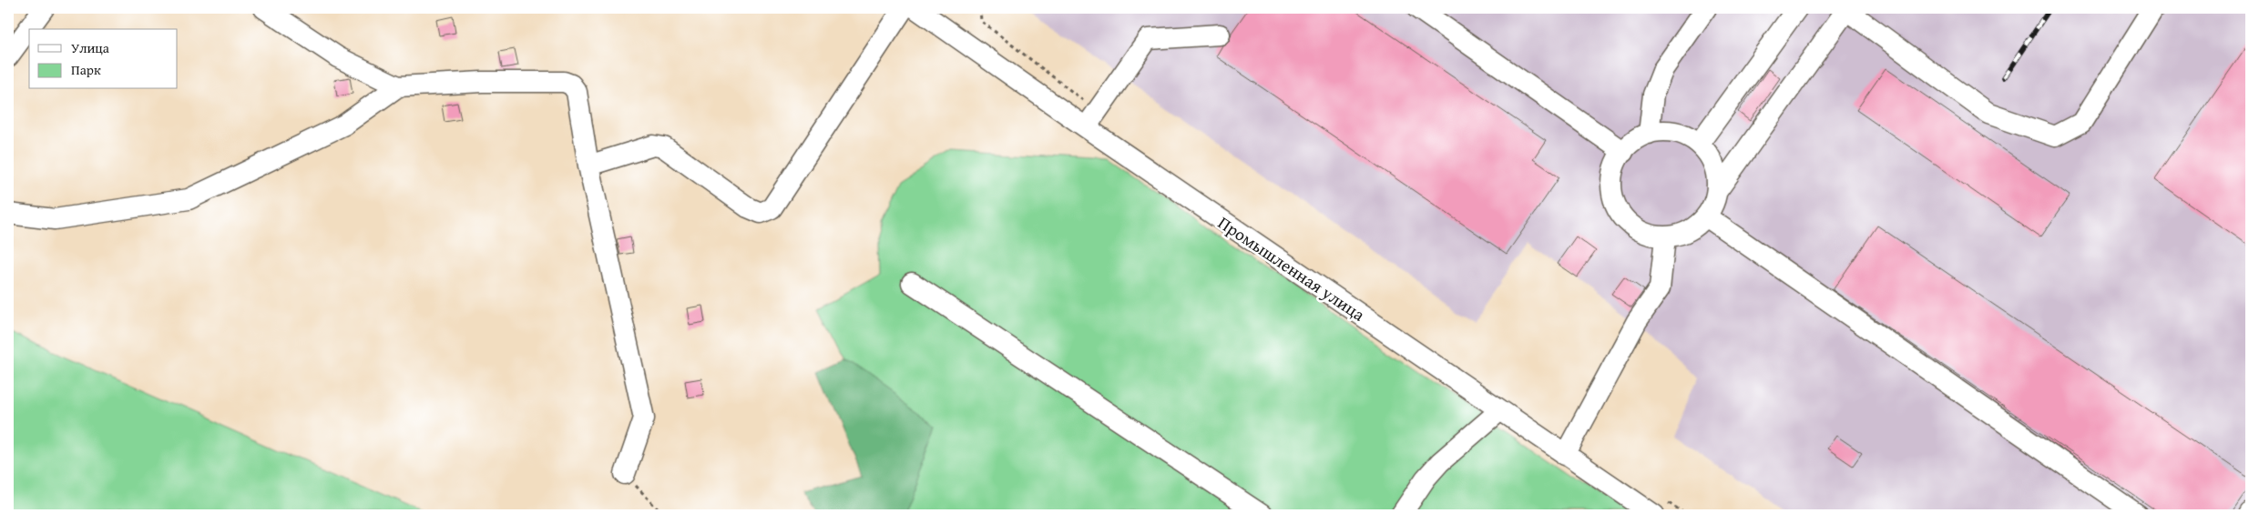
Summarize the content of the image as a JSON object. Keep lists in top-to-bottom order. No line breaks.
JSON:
{"streets":{"street":["Промышленная улица"]},"legend":["Улица","Парк"]}
